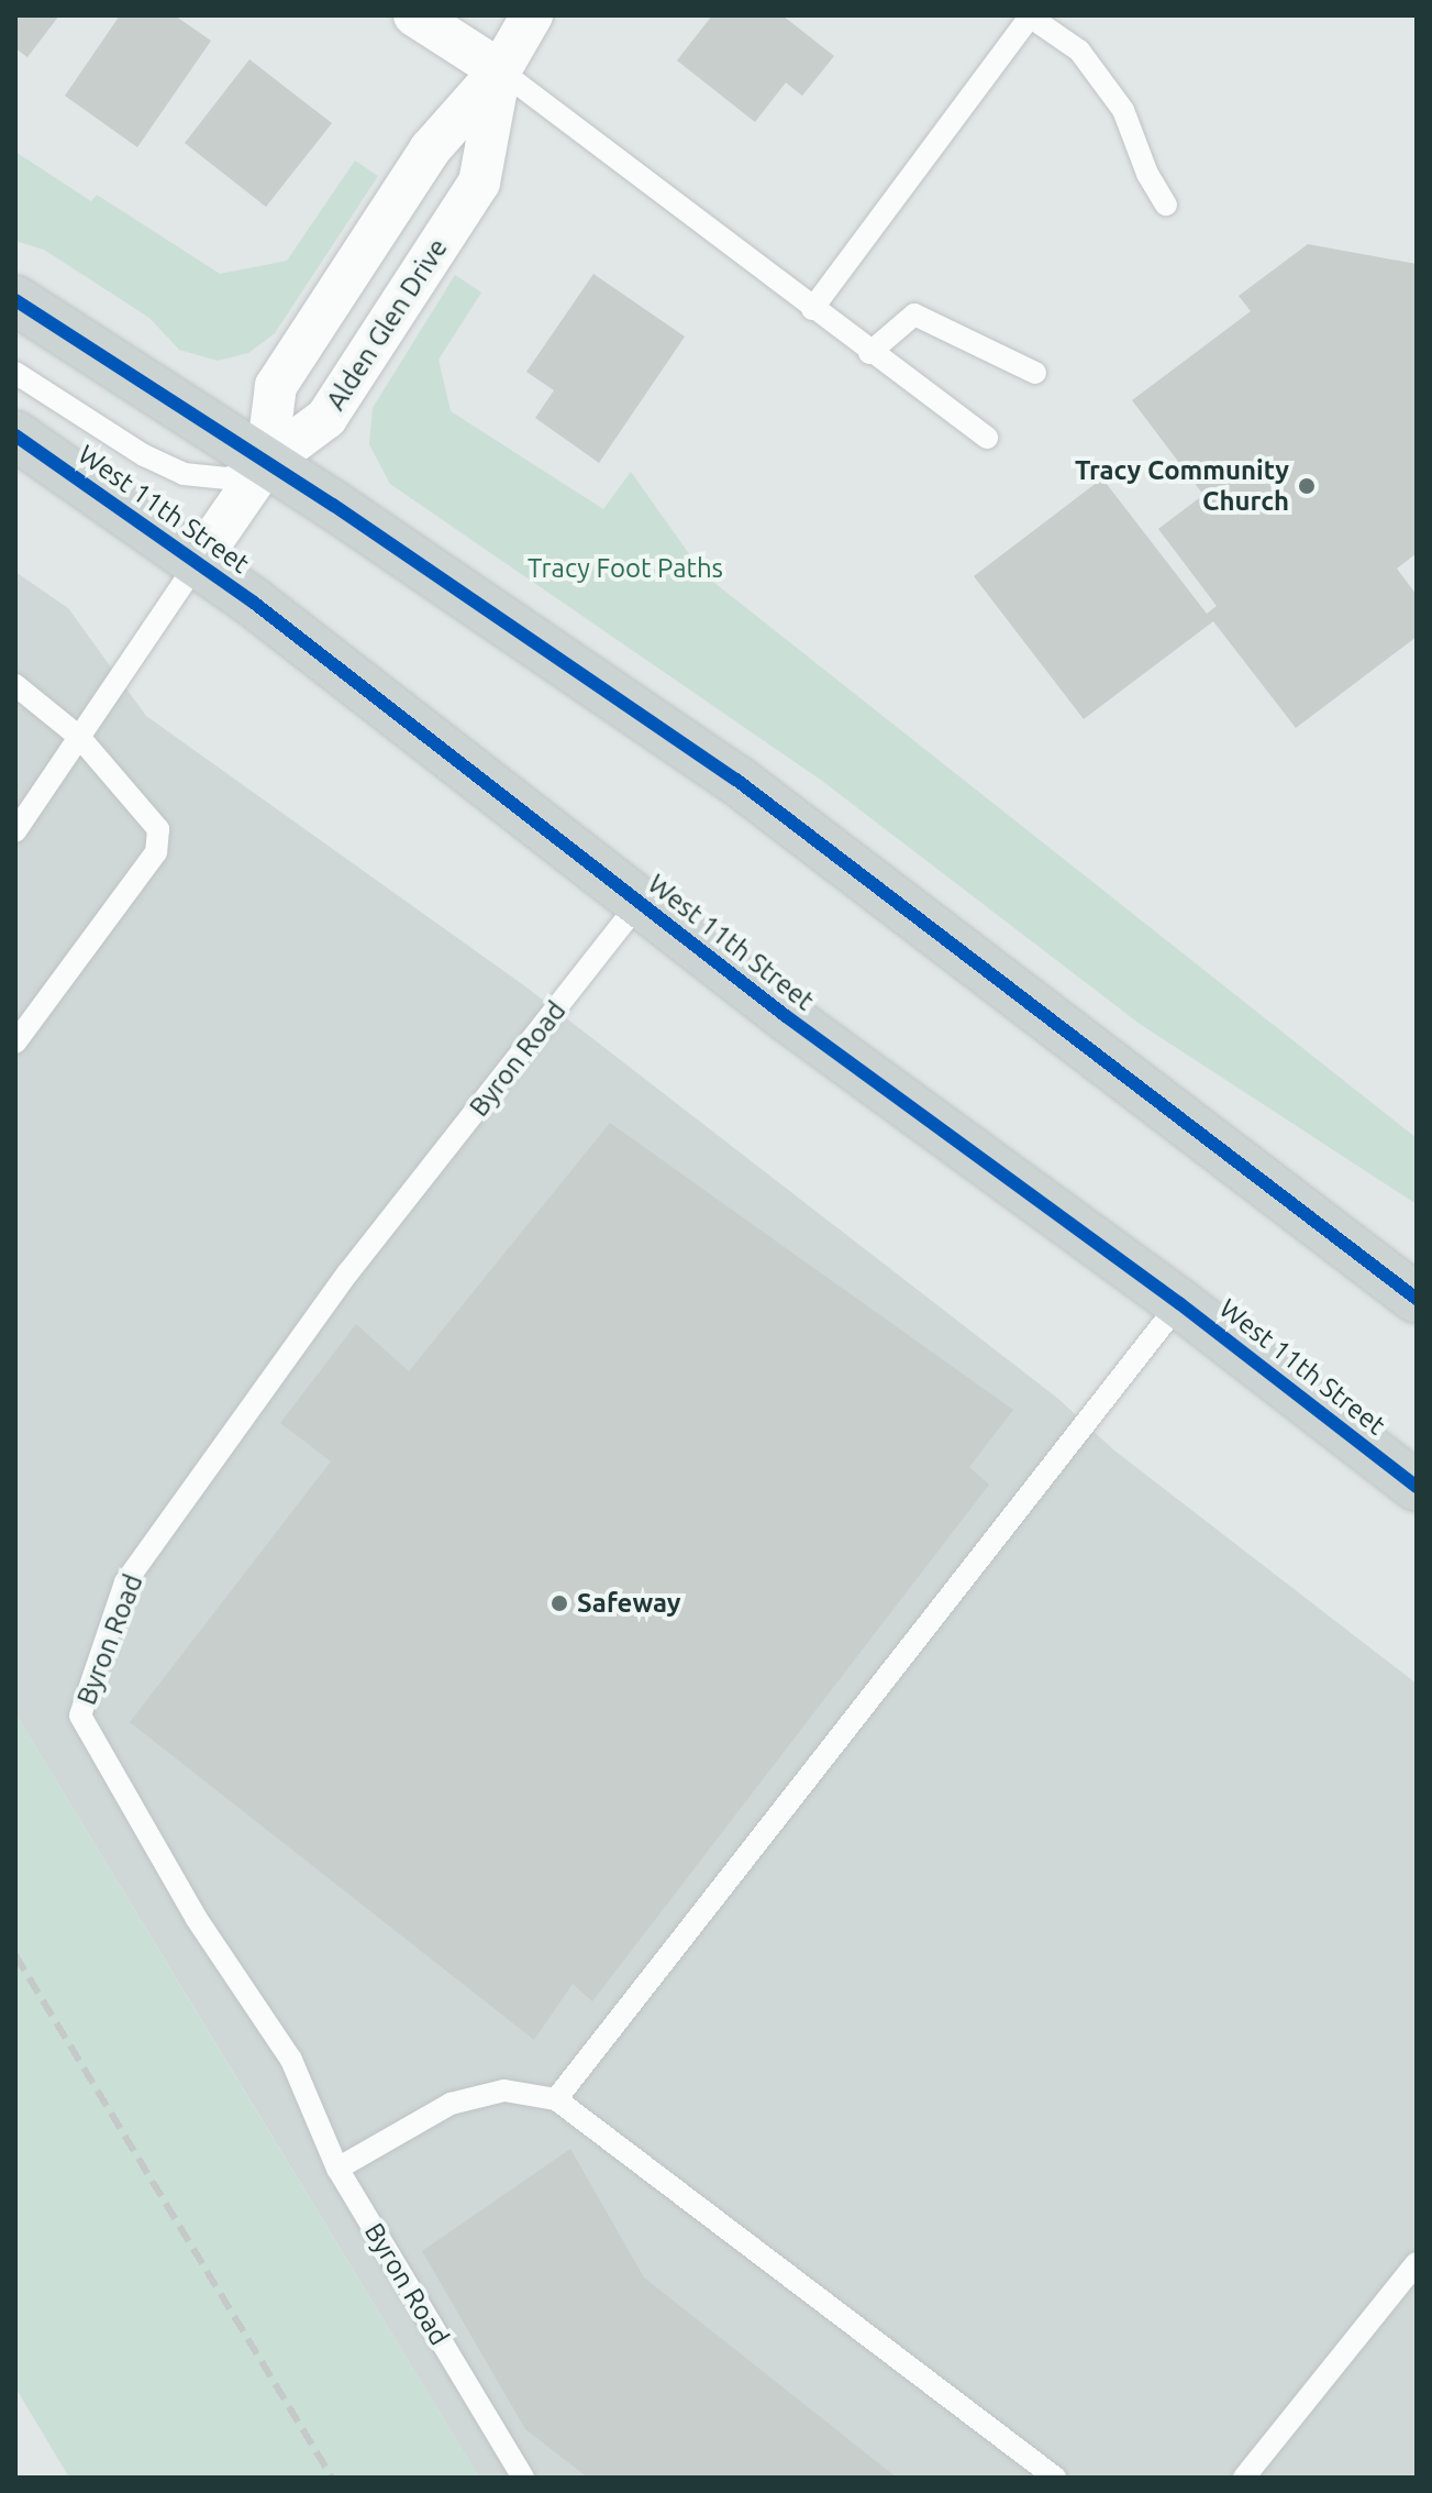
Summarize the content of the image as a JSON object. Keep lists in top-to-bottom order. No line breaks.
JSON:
{"streets":{"main road":["West 11th Street"],"street":["Alden Glen Drive"],"lane":["Byron Road"]},"crossings":[["West 11th Street","Byron Road"]],"parks":["Tracy Foot Paths"],"places":["Tracy Community Church","Safeway"]}
